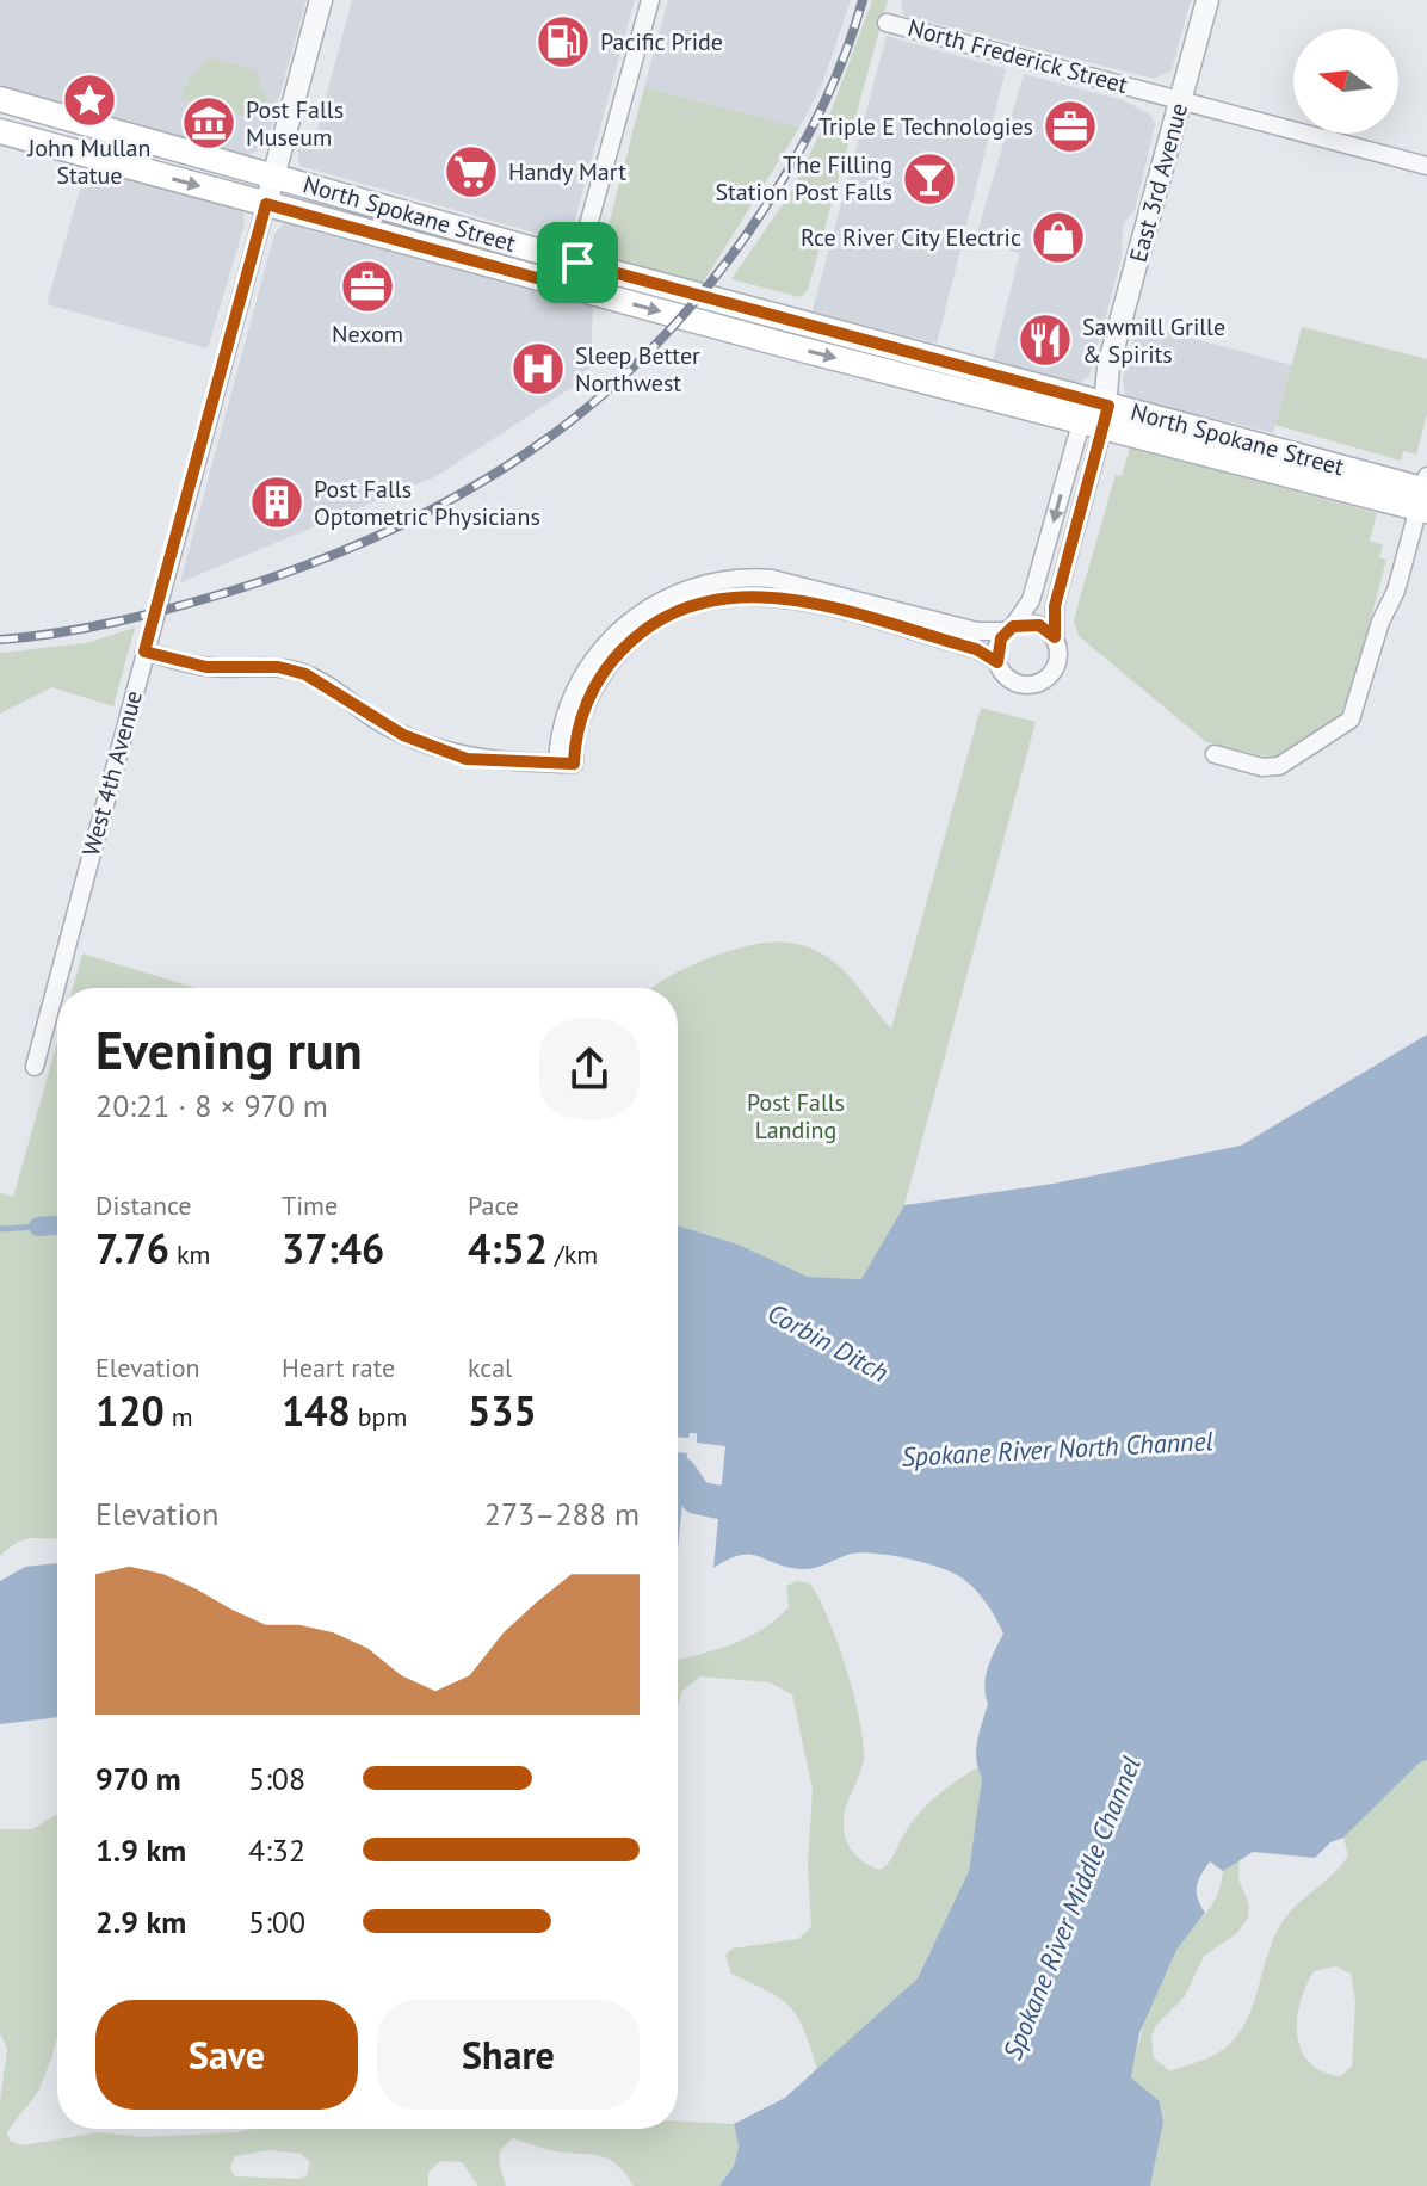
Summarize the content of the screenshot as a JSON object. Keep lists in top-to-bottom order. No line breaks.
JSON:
{"streets":{"main road":["North Spokane Street"],"street":["North Frederick Street","East 3rd Avenue","West 4th Avenue"]},"crossings":[["North Frederick Street","East 3rd Avenue"],["East 3rd Avenue","North Spokane Street"],["North Spokane Street","West 4th Avenue"]],"water":["Corbin Ditch","Spokane River North Channel","Spokane River Middle Channel"],"parks":["Post Falls Landing"],"places":{"fuel station":["Pacific Pride"],"place":["John Mullan Statue"],"museum":["Post Falls Museum"],"office":["Triple E Technologies","Nexom"],"supermarket":["Handy Mart"],"bar":["The Filling Station Post Falls"],"shop":["Rce River City Electric"],"restaurant":["Sawmill Grille & Spirits"],"hospital":["Sleep Better Northwest"],"building":["Post Falls Optometric Physicians"]},"north":"left","page":{"heading":["Evening run","20:21 · 8 × 970 m"],"stats":[["Distance","7.76 km"],["Time","37:46"],["Pace","4:52 /km"],["Elevation","120 m"],["Heart rate","148 bpm"],["kcal","535"]],"chart":["Elevation","273–288 m"],"list":[{"name":"970 m","note":"5:08"},{"name":"1.9 km","note":"4:32"},{"name":"2.9 km","note":"5:00"}],"buttons":["Save","Share"]}}
